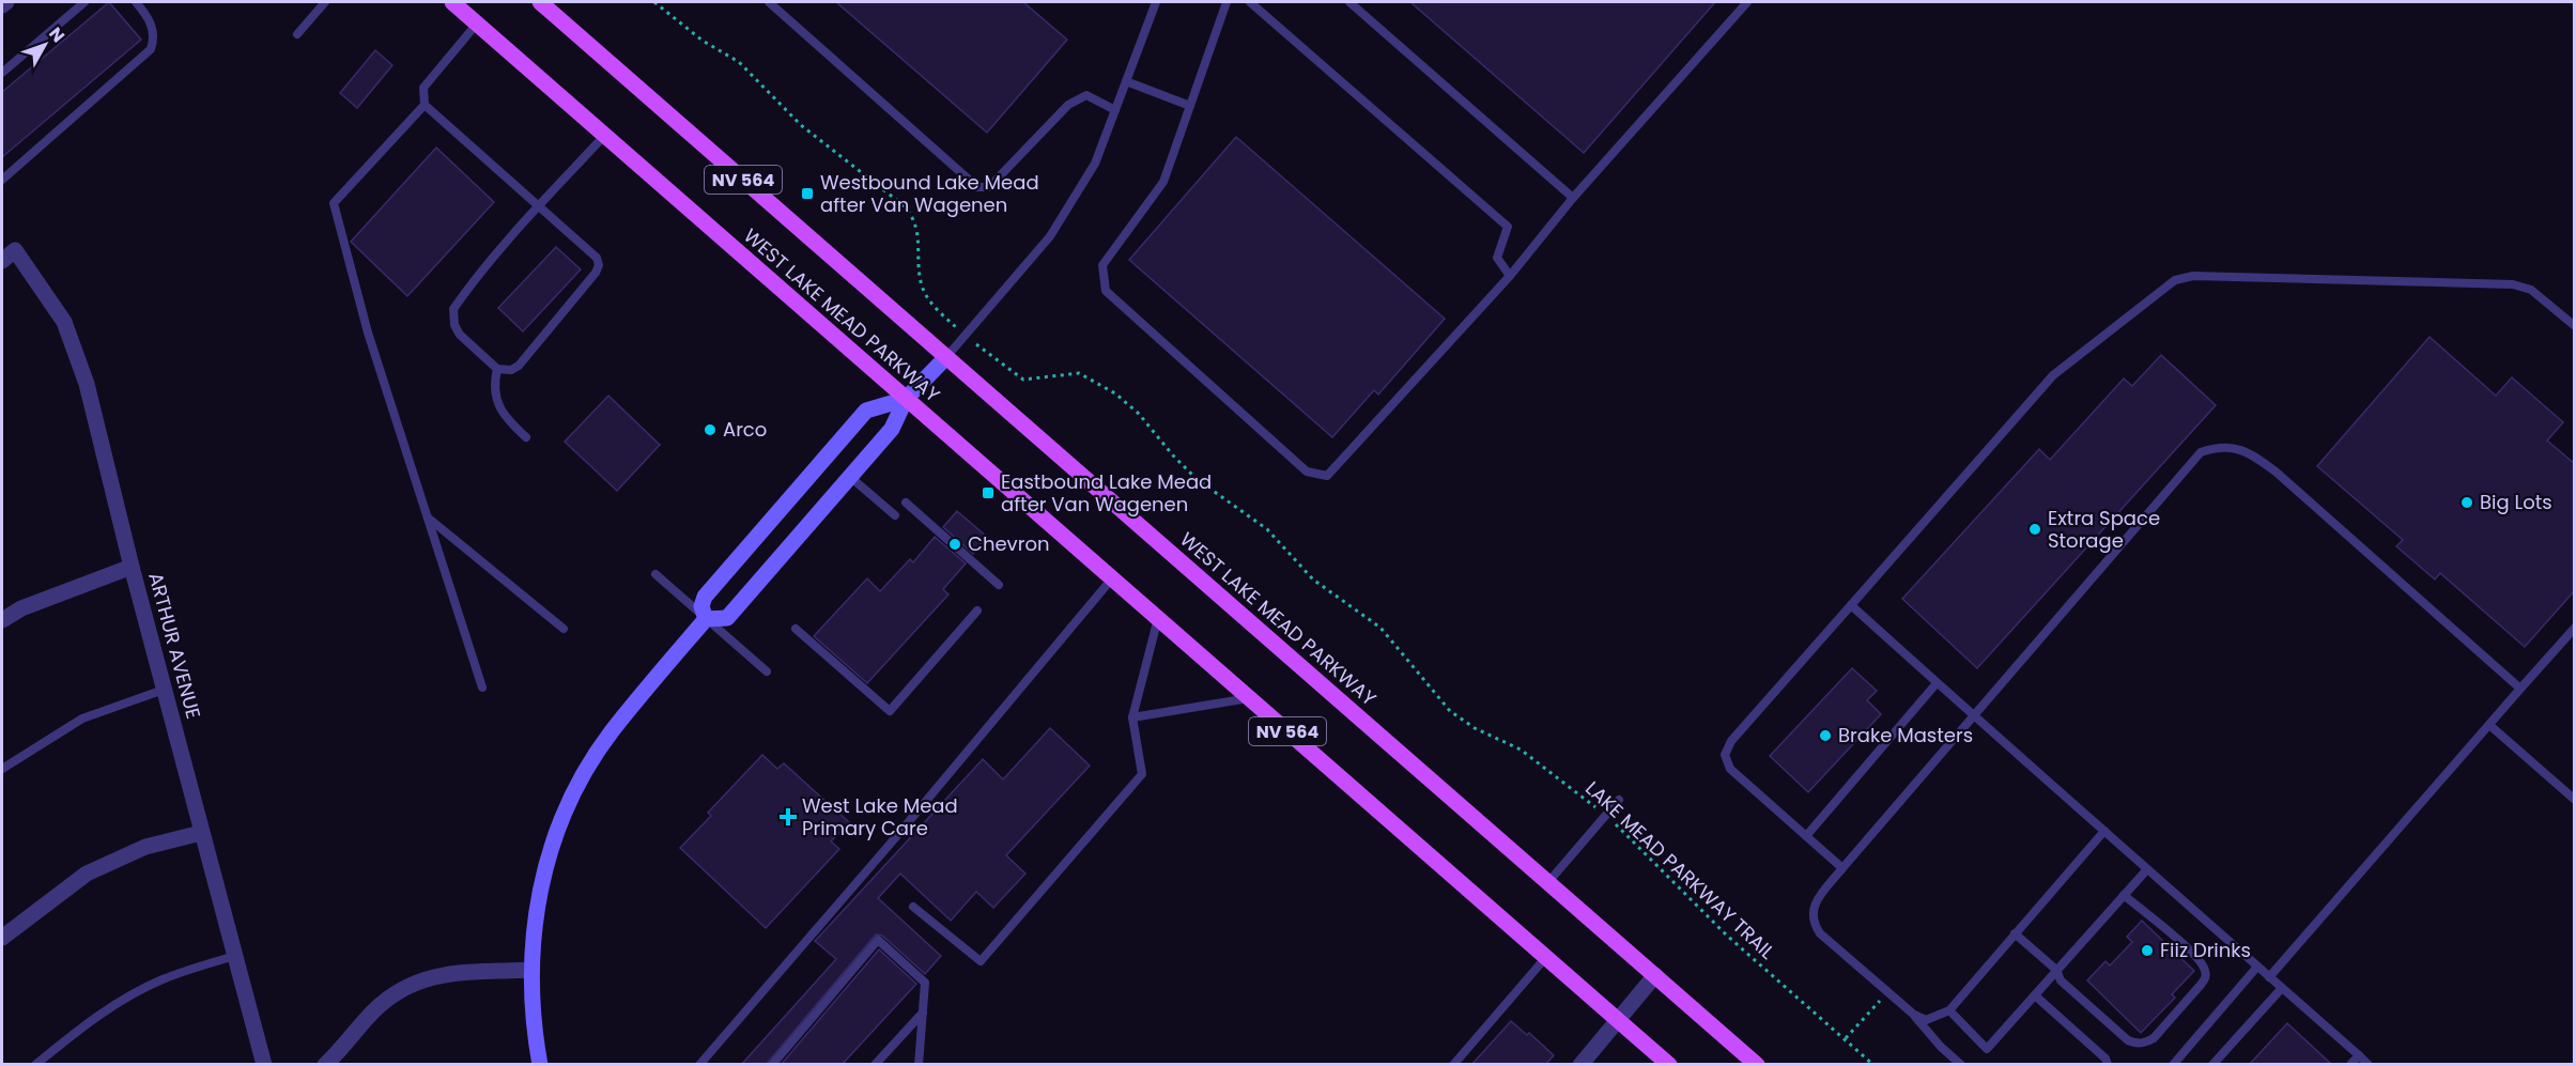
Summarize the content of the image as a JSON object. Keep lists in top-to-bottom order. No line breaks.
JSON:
{"streets":{"main road":["NV 564","WEST LAKE MEAD PARKWAY"],"street":["ARTHUR AVENUE"],"path":["LAKE MEAD PARKWAY TRAIL"]},"places":{"transit":["Westbound Lake Mead after Van Wagenen","Eastbound Lake Mead after Van Wagenen"],"other":["Arco","Big Lots","Extra Space Storage","Chevron","Brake Masters","Fiiz Drinks"],"health":["West Lake Mead Primary Care"]},"north":"top right"}
